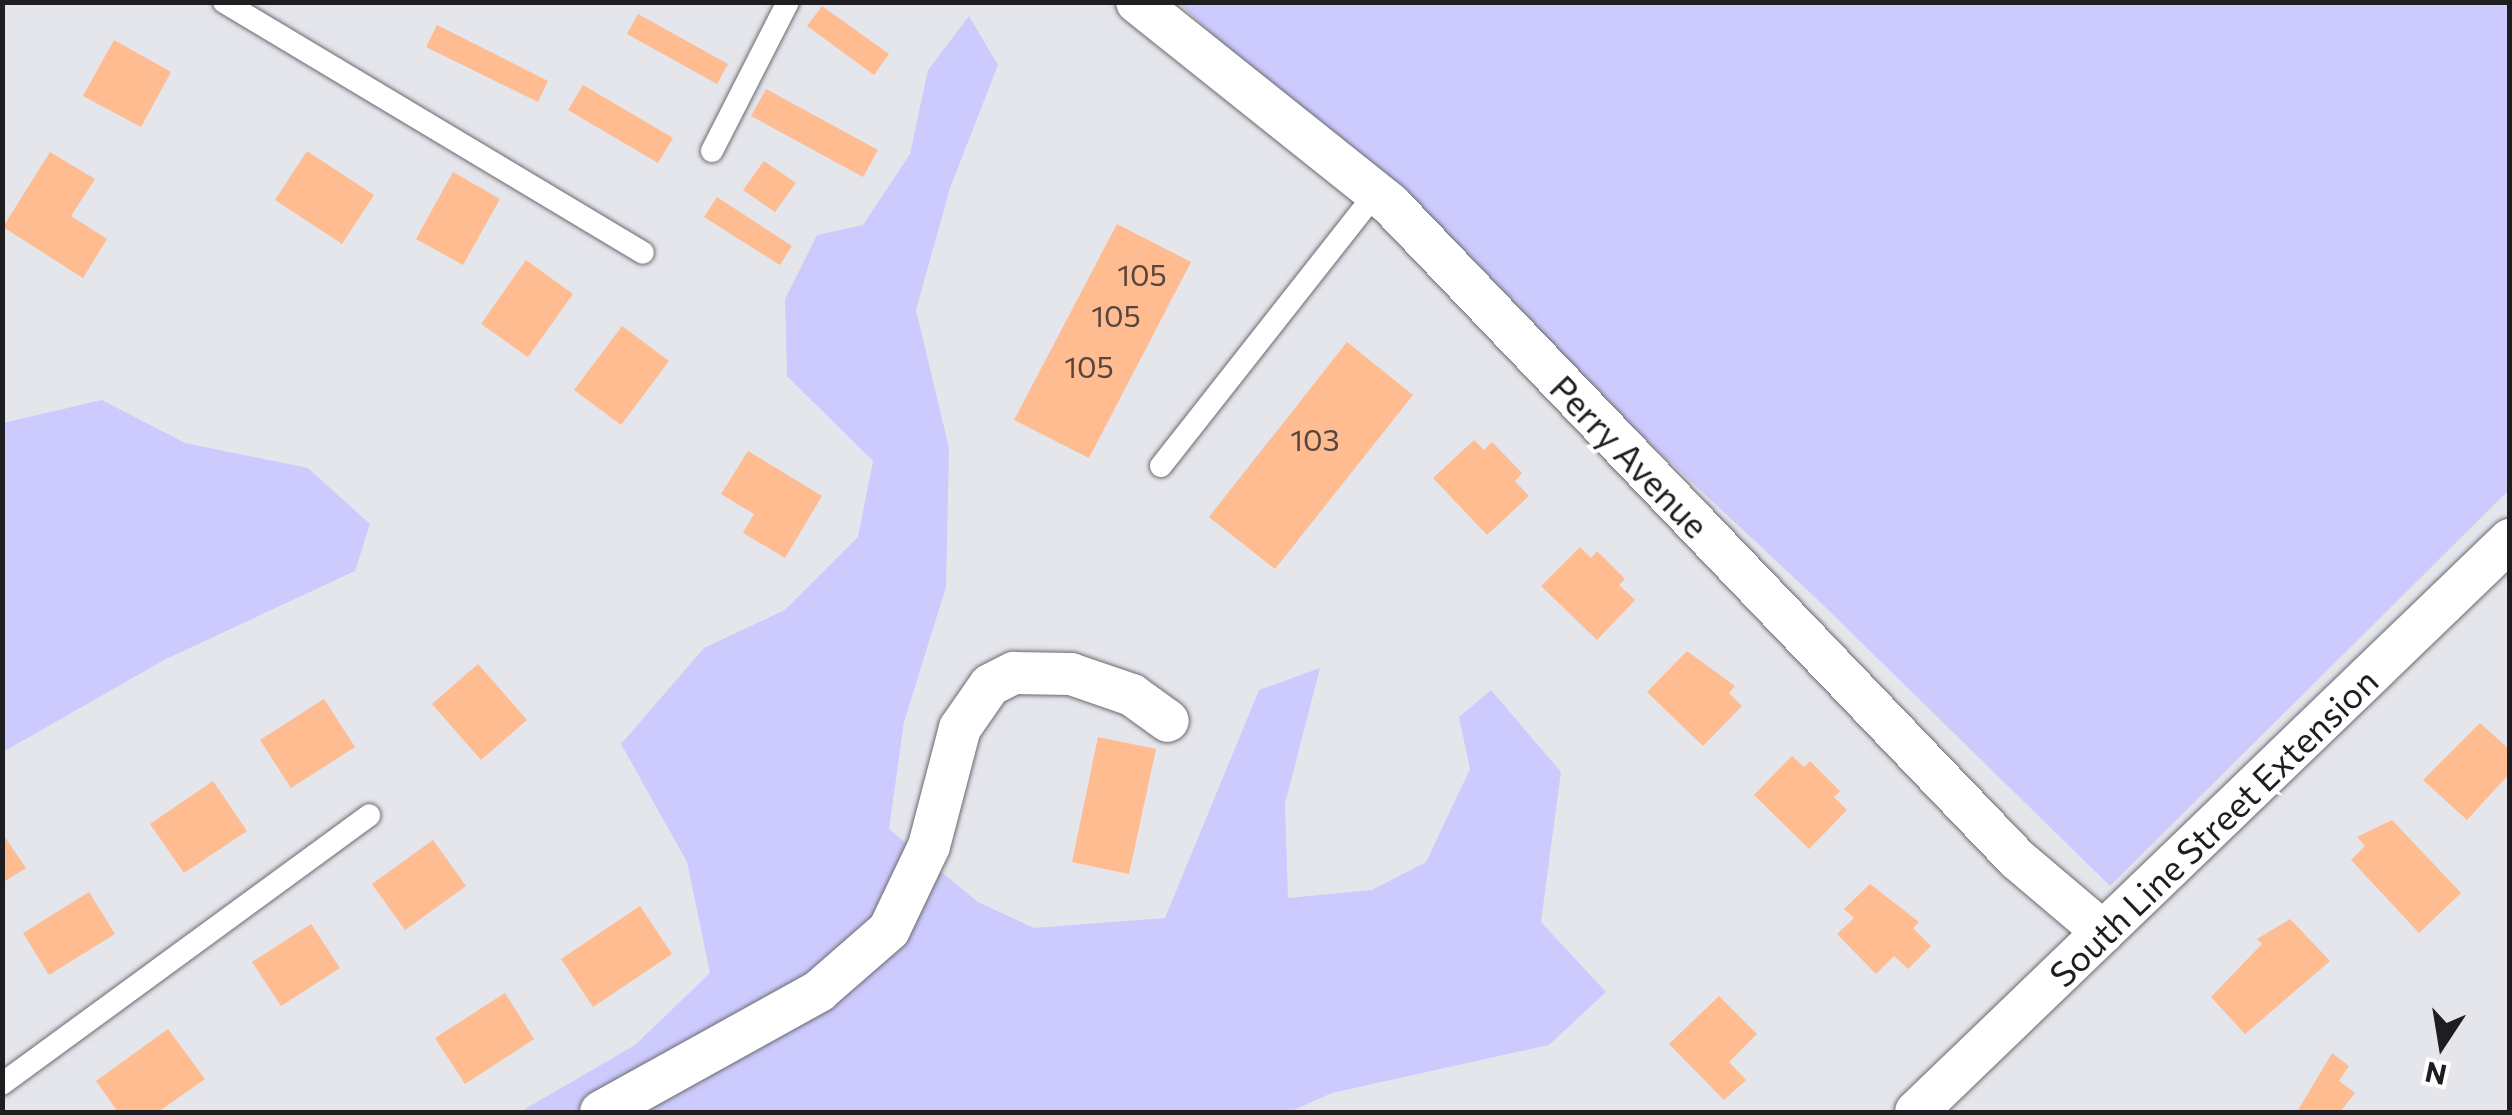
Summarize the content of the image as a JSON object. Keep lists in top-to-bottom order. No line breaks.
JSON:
{"streets":{"street":["Perry Avenue","South Line Street Extension"]},"crossings":[["Perry Avenue","South Line Street Extension"]],"house_numbers":["105","105","105","103"],"north":"bottom"}
